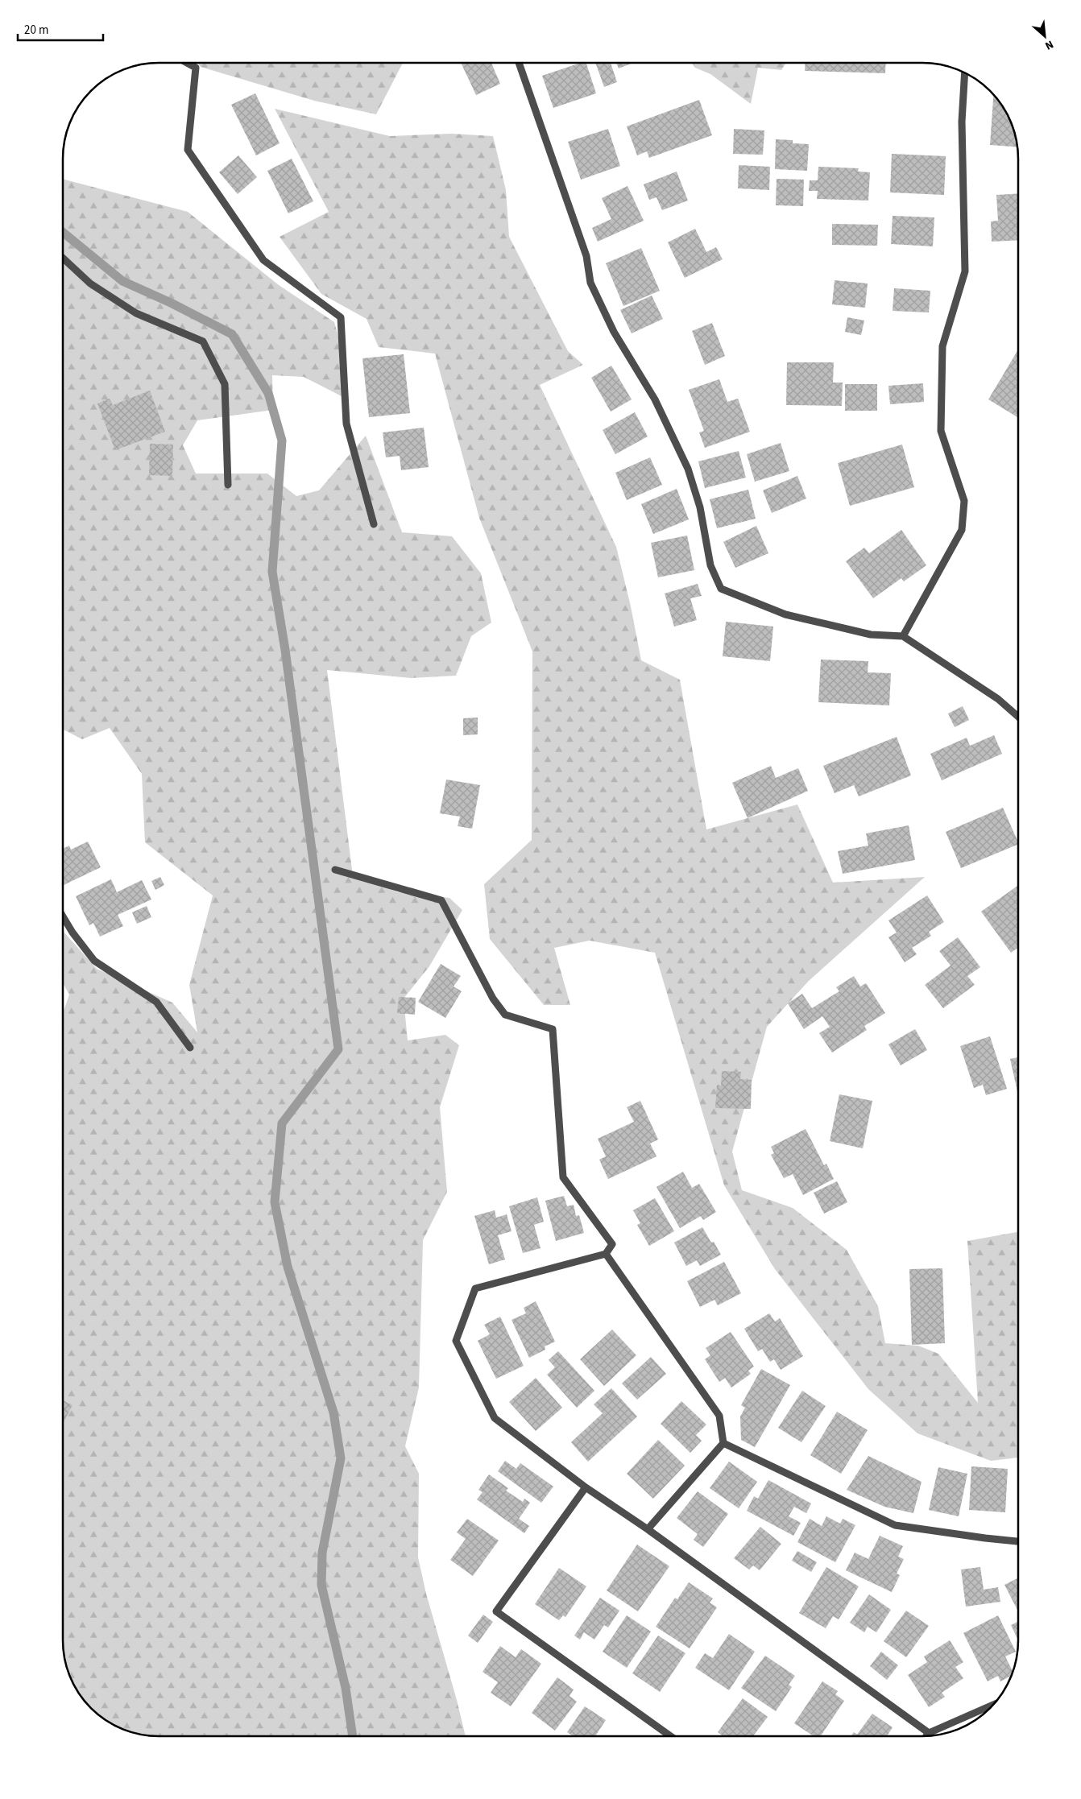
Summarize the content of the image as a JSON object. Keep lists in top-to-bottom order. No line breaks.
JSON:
{"scale_bar":"20 m","north":"bottom right"}
